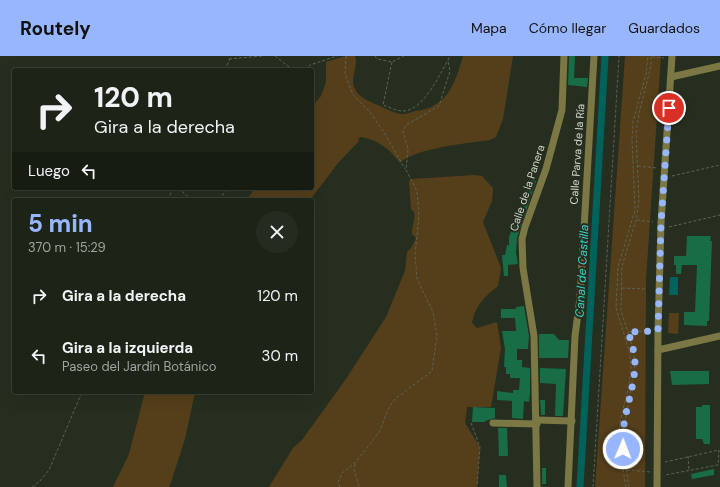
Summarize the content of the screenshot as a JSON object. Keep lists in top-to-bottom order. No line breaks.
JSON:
{"streets":{"street":["Calle Parva de la Ría","Calle de la Panera"]},"water":["Canal de Castilla"],"page":{"header":"Routely","nav":["Mapa","Cómo llegar","Guardados"],"turn":["120 m","Gira a la derecha"],"then":"Luego","heading":["5 min","370 m · 15:29"],"list":[{"name":"Gira a la derecha","value":"120 m"},{"name":"Gira a la izquierda","note":"Paseo del Jardín Botánico","value":"30 m"}]}}
